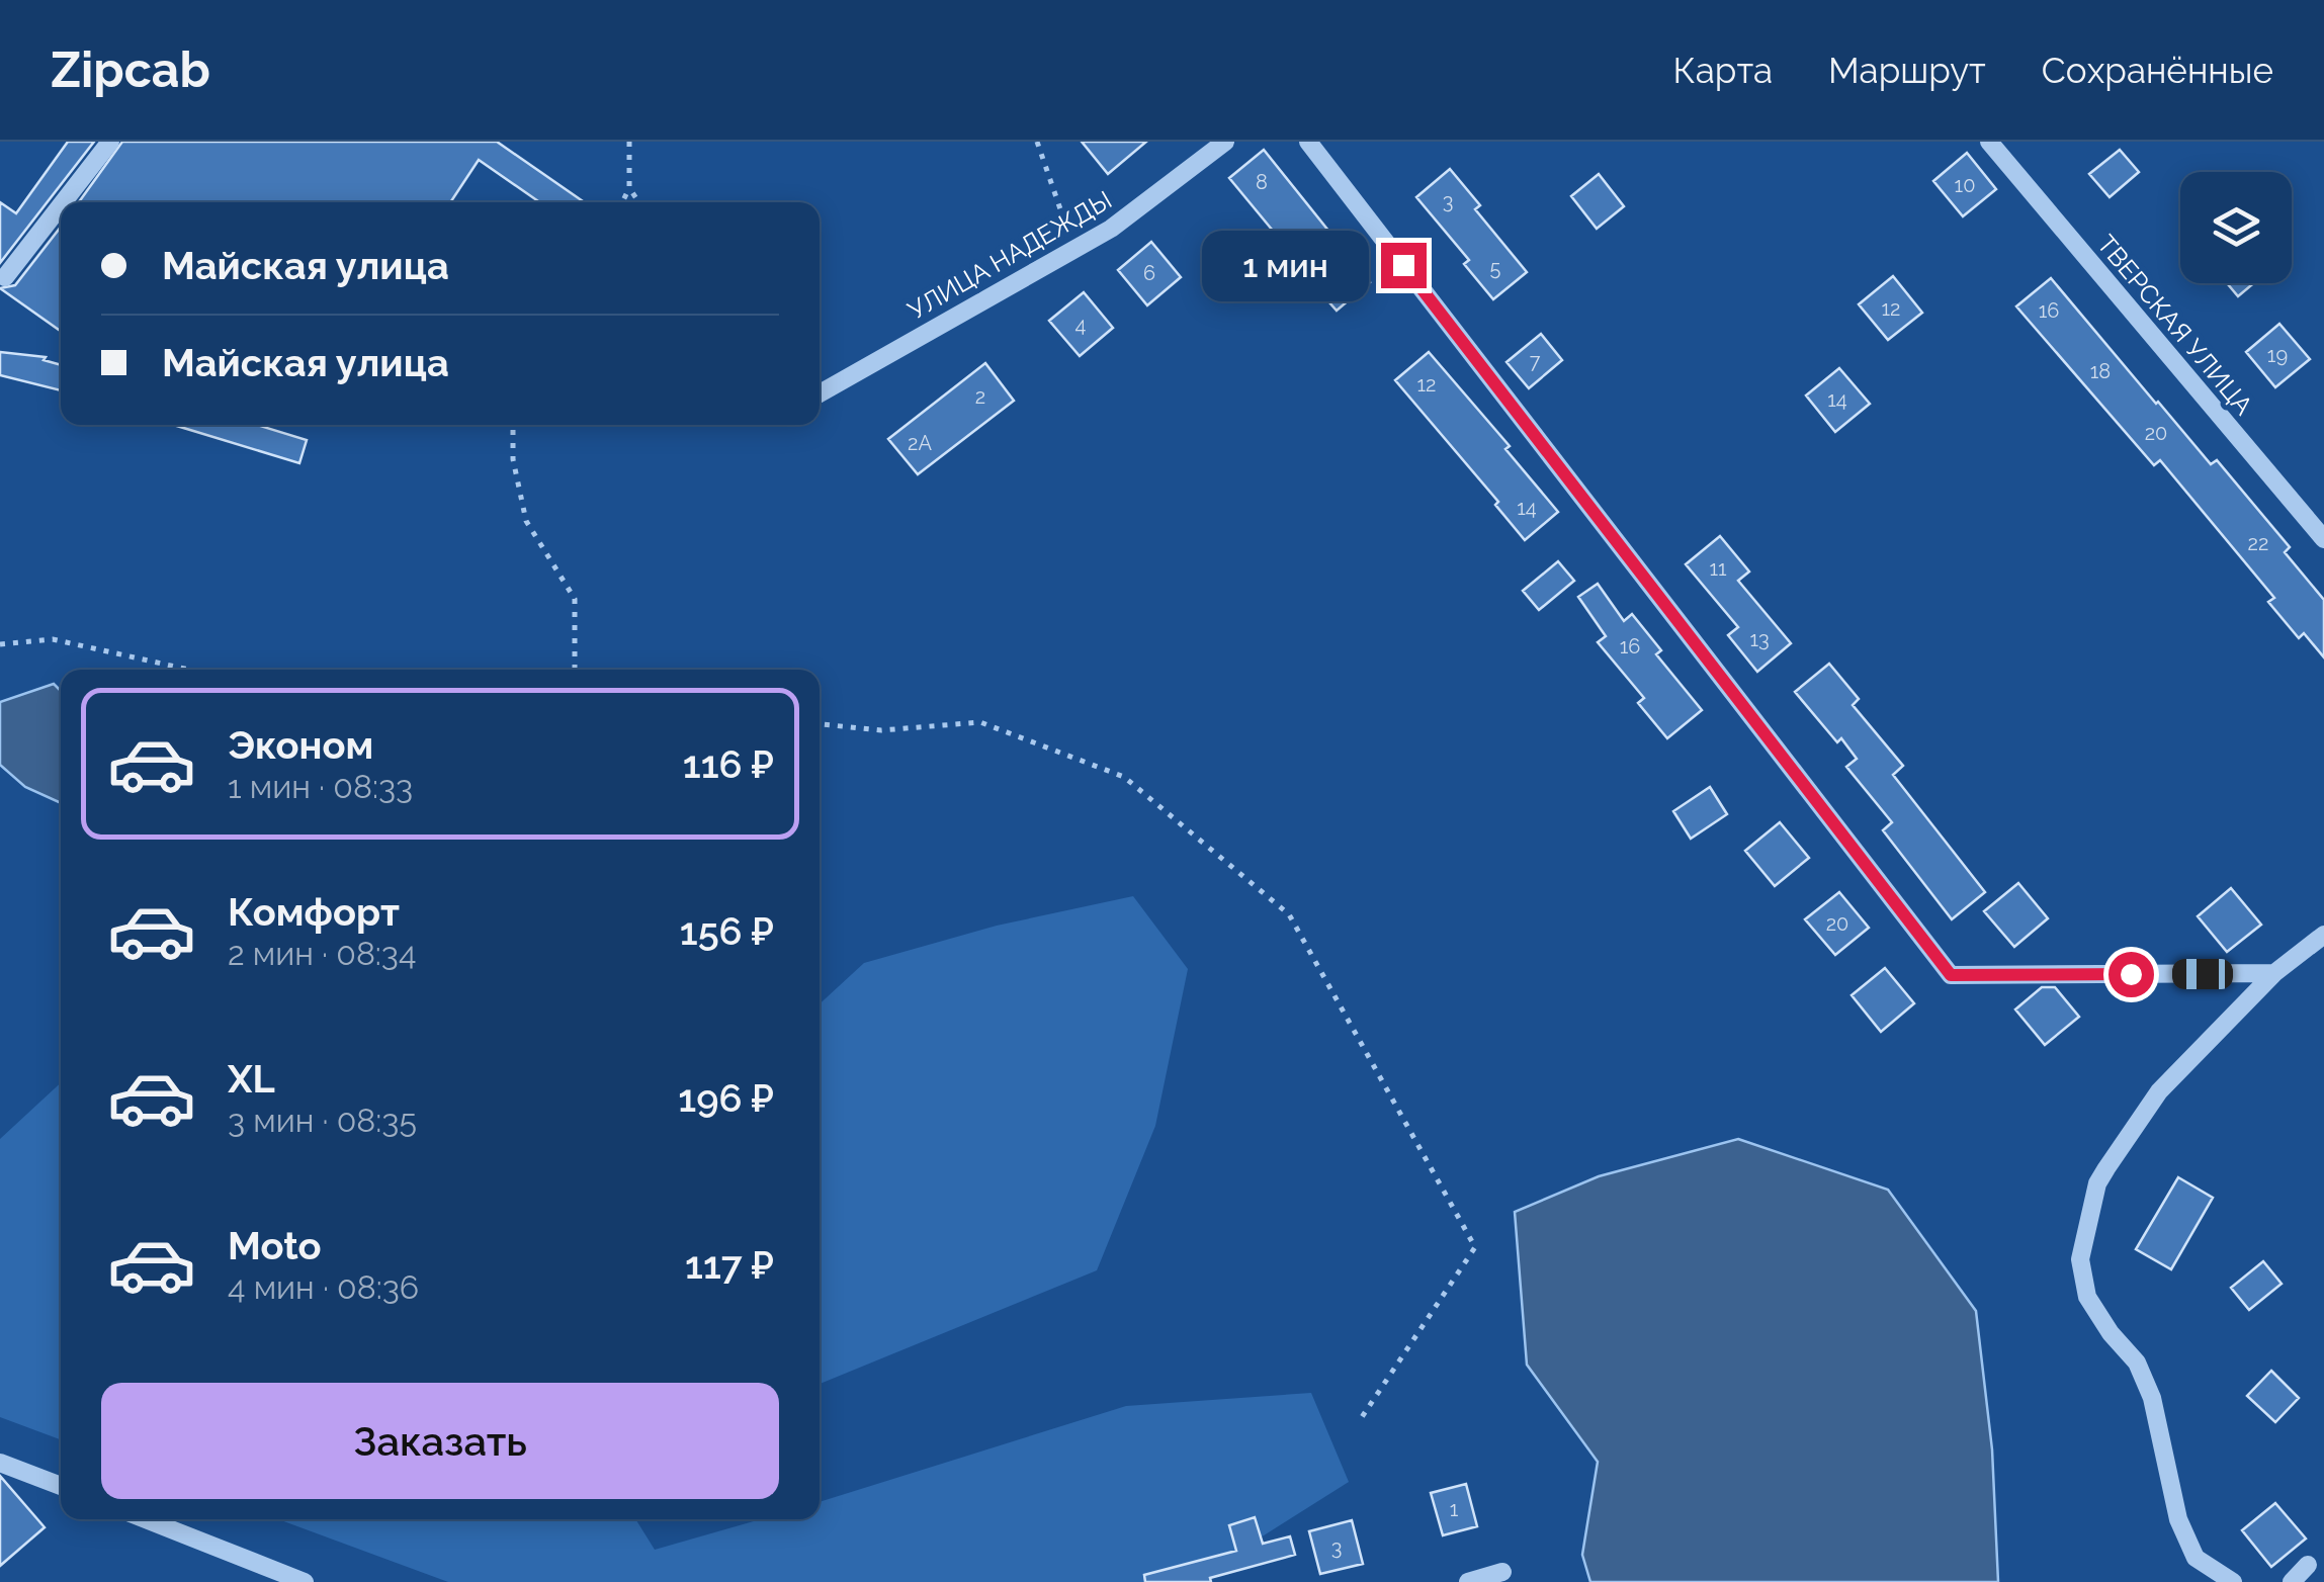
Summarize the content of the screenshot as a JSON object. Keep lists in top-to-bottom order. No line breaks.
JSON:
{"streets":{"street":["УЛИЦА НАДЕЖДЫ","ТВЕРСКАЯ УЛИЦА"]},"house_numbers":["8","10","3","5","6","12","16","4","19","7","18","12","2","14","20","2А","14","22","11","13","16","20","1","3"],"page":{"header":"Zipcab","nav":["Карта","Маршрут","Сохранённые"],"banner":["Майская улица","Майская улица"],"bubble":"1 мин","list":[{"name":"Эконом","note":"1 мин · 08:33","value":"116 ₽"},{"name":"Комфорт","note":"2 мин · 08:34","value":"156 ₽"},{"name":"XL","note":"3 мин · 08:35","value":"196 ₽"},{"name":"Moto","note":"4 мин · 08:36","value":"117 ₽"}],"buttons":"Заказать"}}
